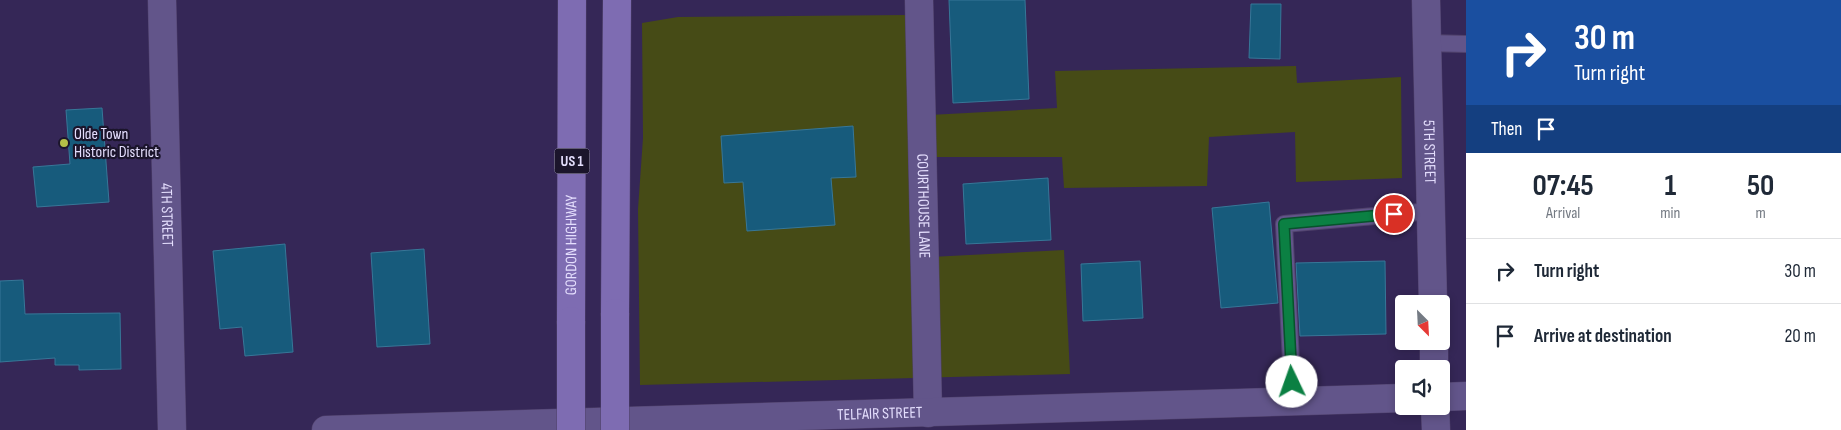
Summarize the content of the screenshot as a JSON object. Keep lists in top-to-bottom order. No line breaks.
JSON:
{"streets":{"highway":["US 1","GORDON HIGHWAY"],"street":["5TH STREET","COURTHOUSE LANE","4TH STREET","TELFAIR STREET"]},"crossings":[["COURTHOUSE LANE","TELFAIR STREET"]],"places":["Olde Town Historic District"],"north":"bottom right","page":{"turn":["30 m","Turn right"],"then":"Then","eta":["07:45","Arrival","1","min","50","m"],"list":[{"name":"Turn right","value":"30 m"},{"name":"Arrive at destination","value":"20 m"}]}}
